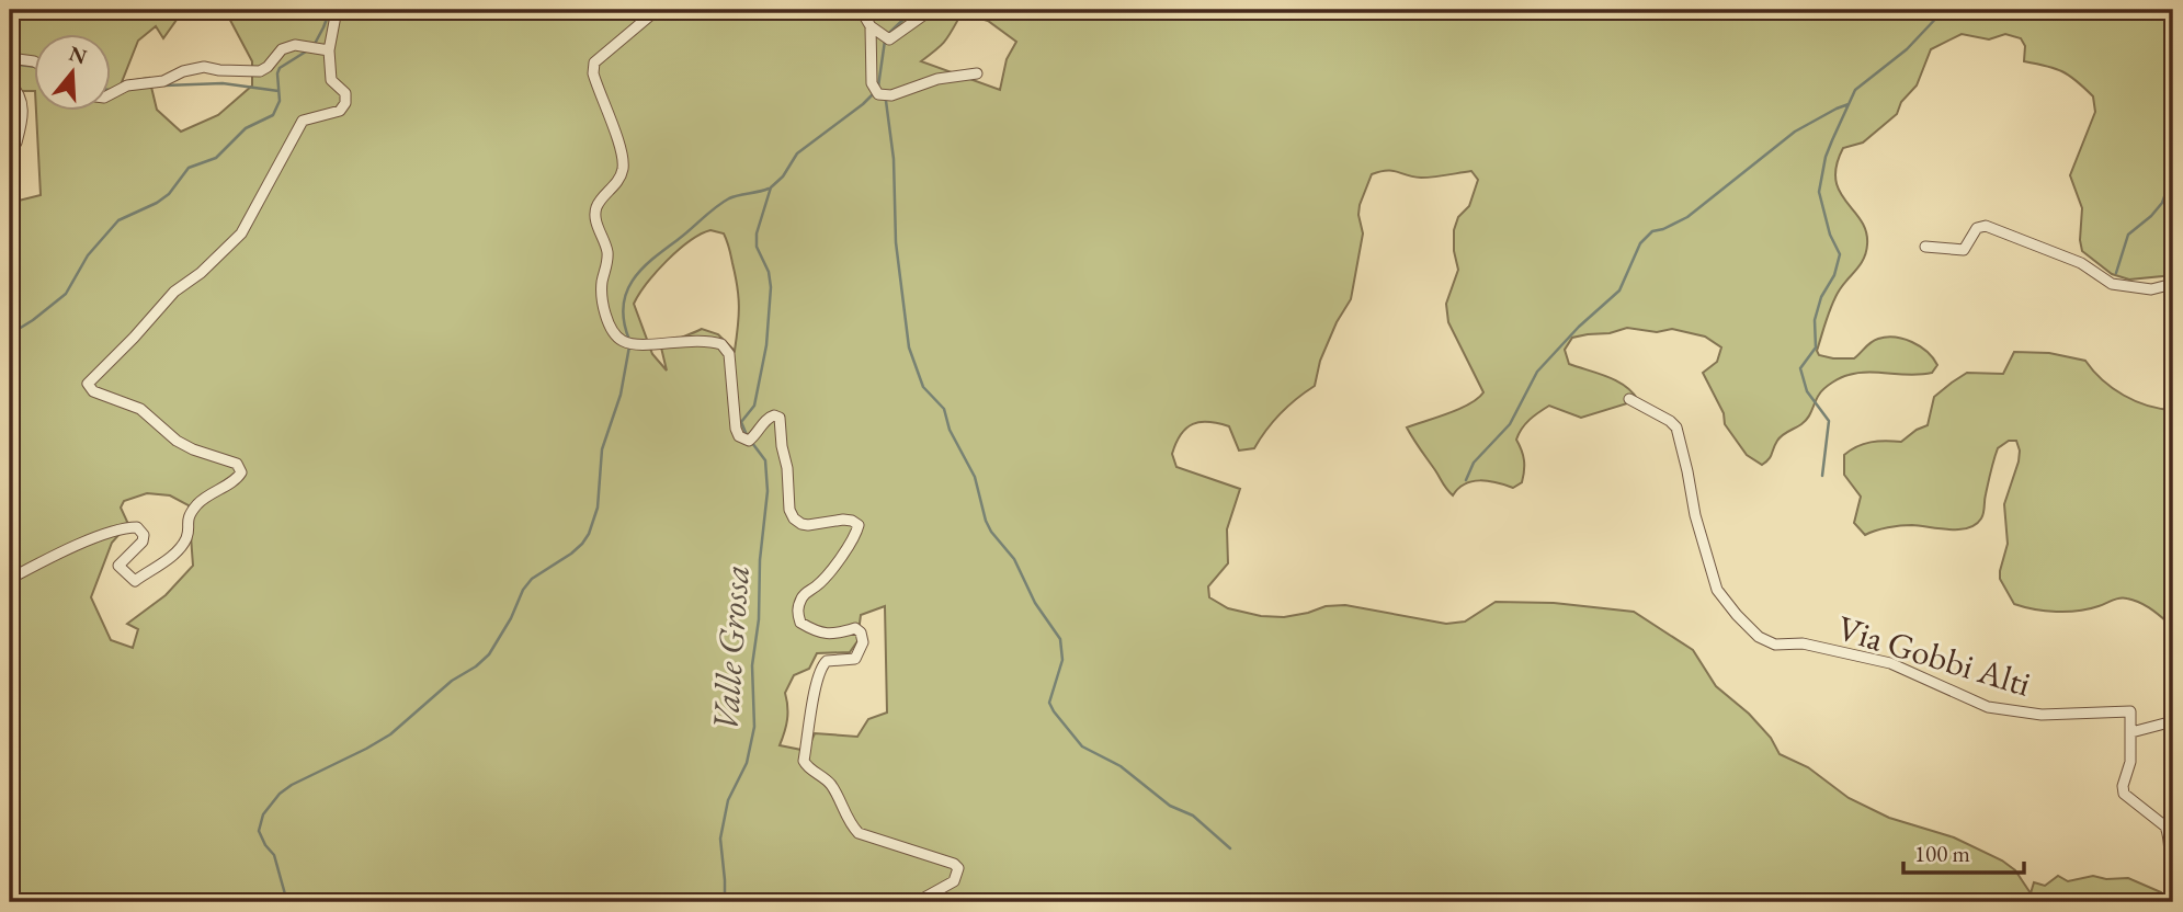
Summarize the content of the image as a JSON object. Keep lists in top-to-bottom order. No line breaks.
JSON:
{"streets":{"street":["Via Gobbi Alti"]},"water":["Valle Grossa"],"scale_bar":"100 m","north":"top"}
